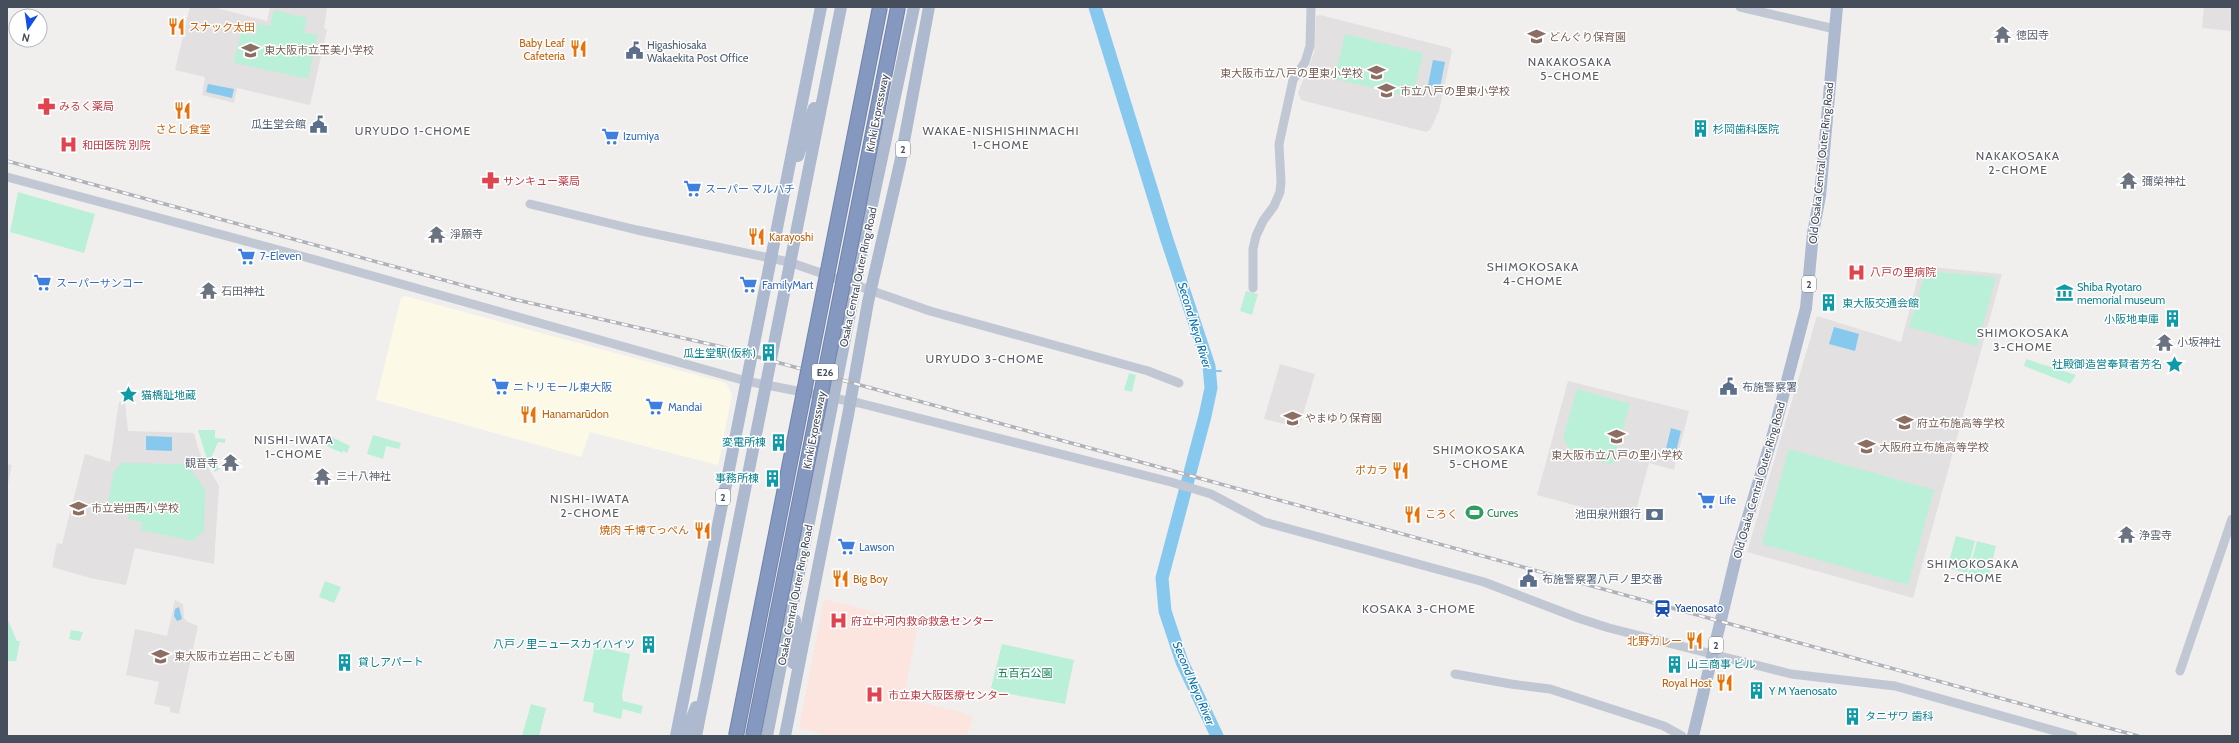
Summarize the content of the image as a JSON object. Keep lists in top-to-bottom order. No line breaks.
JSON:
{"streets":{"highway":["Kinki Expressway","E26"],"main road":["2","Old Osaka Central Outer Ring Road","Osaka Central Outer Ring Road"]},"districts":["NAKAKOSAKA 5-CHOME","URYUDO 1-CHOME","WAKAE-NISHISHINMACHI 1-CHOME","NAKAKOSAKA 2-CHOME","SHIMOKOSAKA 4-CHOME","SHIMOKOSAKA 3-CHOME","URYUDO 3-CHOME","NISHI-IWATA 1-CHOME","SHIMOKOSAKA 5-CHOME","NISHI-IWATA 2-CHOME","SHIMOKOSAKA 2-CHOME","KOSAKA 3-CHOME"],"water":["Second Neya River"],"parks":["五百石公園"],"places":{"restaurant":["スナック太田","Baby Leaf Cafeteria","さとし食堂","Karayoshi","Hanamarūdon","ポカラ","ころく","焼肉 千博てっぺん","Big Boy","北野カレー","Royal Host"],"temple":["徳因寺","彌榮神社","淨願寺","石田神社","小坂神社","観音寺","三十八神社","浄雲寺"],"school or university":["どんぐり保育園","東大阪市立玉美小学校","東大阪市立八戸の里東小学校","市立八戸の里東小学校","やまゆり保育園","府立布施高等学校","東大阪市立八戸の里小学校","大阪府立布施高等学校","市立岩田西小学校","東大阪市立岩田こども園"],"public building":["Higashiosaka Wakaekita Post Office","瓜生堂会館","布施警察署","布施警察署八戸ノ里交番"],"pharmacy":["みるく薬局","サンキュー薬局"],"building":["杉岡歯科医院","東大阪交通会館","小阪地車庫","瓜生堂駅(仮称)","変電所棟","事務所棟","八戸ノ里ニュースカイハイツ","貸しアパート","山三商事 ビル","Y M Yaenosato","タニザワ 歯科"],"supermarket":["Izumiya","スーパー マルハチ","7-Eleven","スーパーサンコー","FamilyMart","ニトリモール東大阪","Mandai","Life","Lawson"],"hospital":["和田医院 別院","八戸の里病院","府立中河内救命救急センター","市立東大阪医療センター"],"museum":["Shiba Ryotaro memorial museum"],"place":["社殿御造営奉賛者芳名","猫橋趾地蔵"],"sports":["Curves"],"bank":["池田泉州銀行"],"station":["Yaenosato"]},"north":"bottom"}
